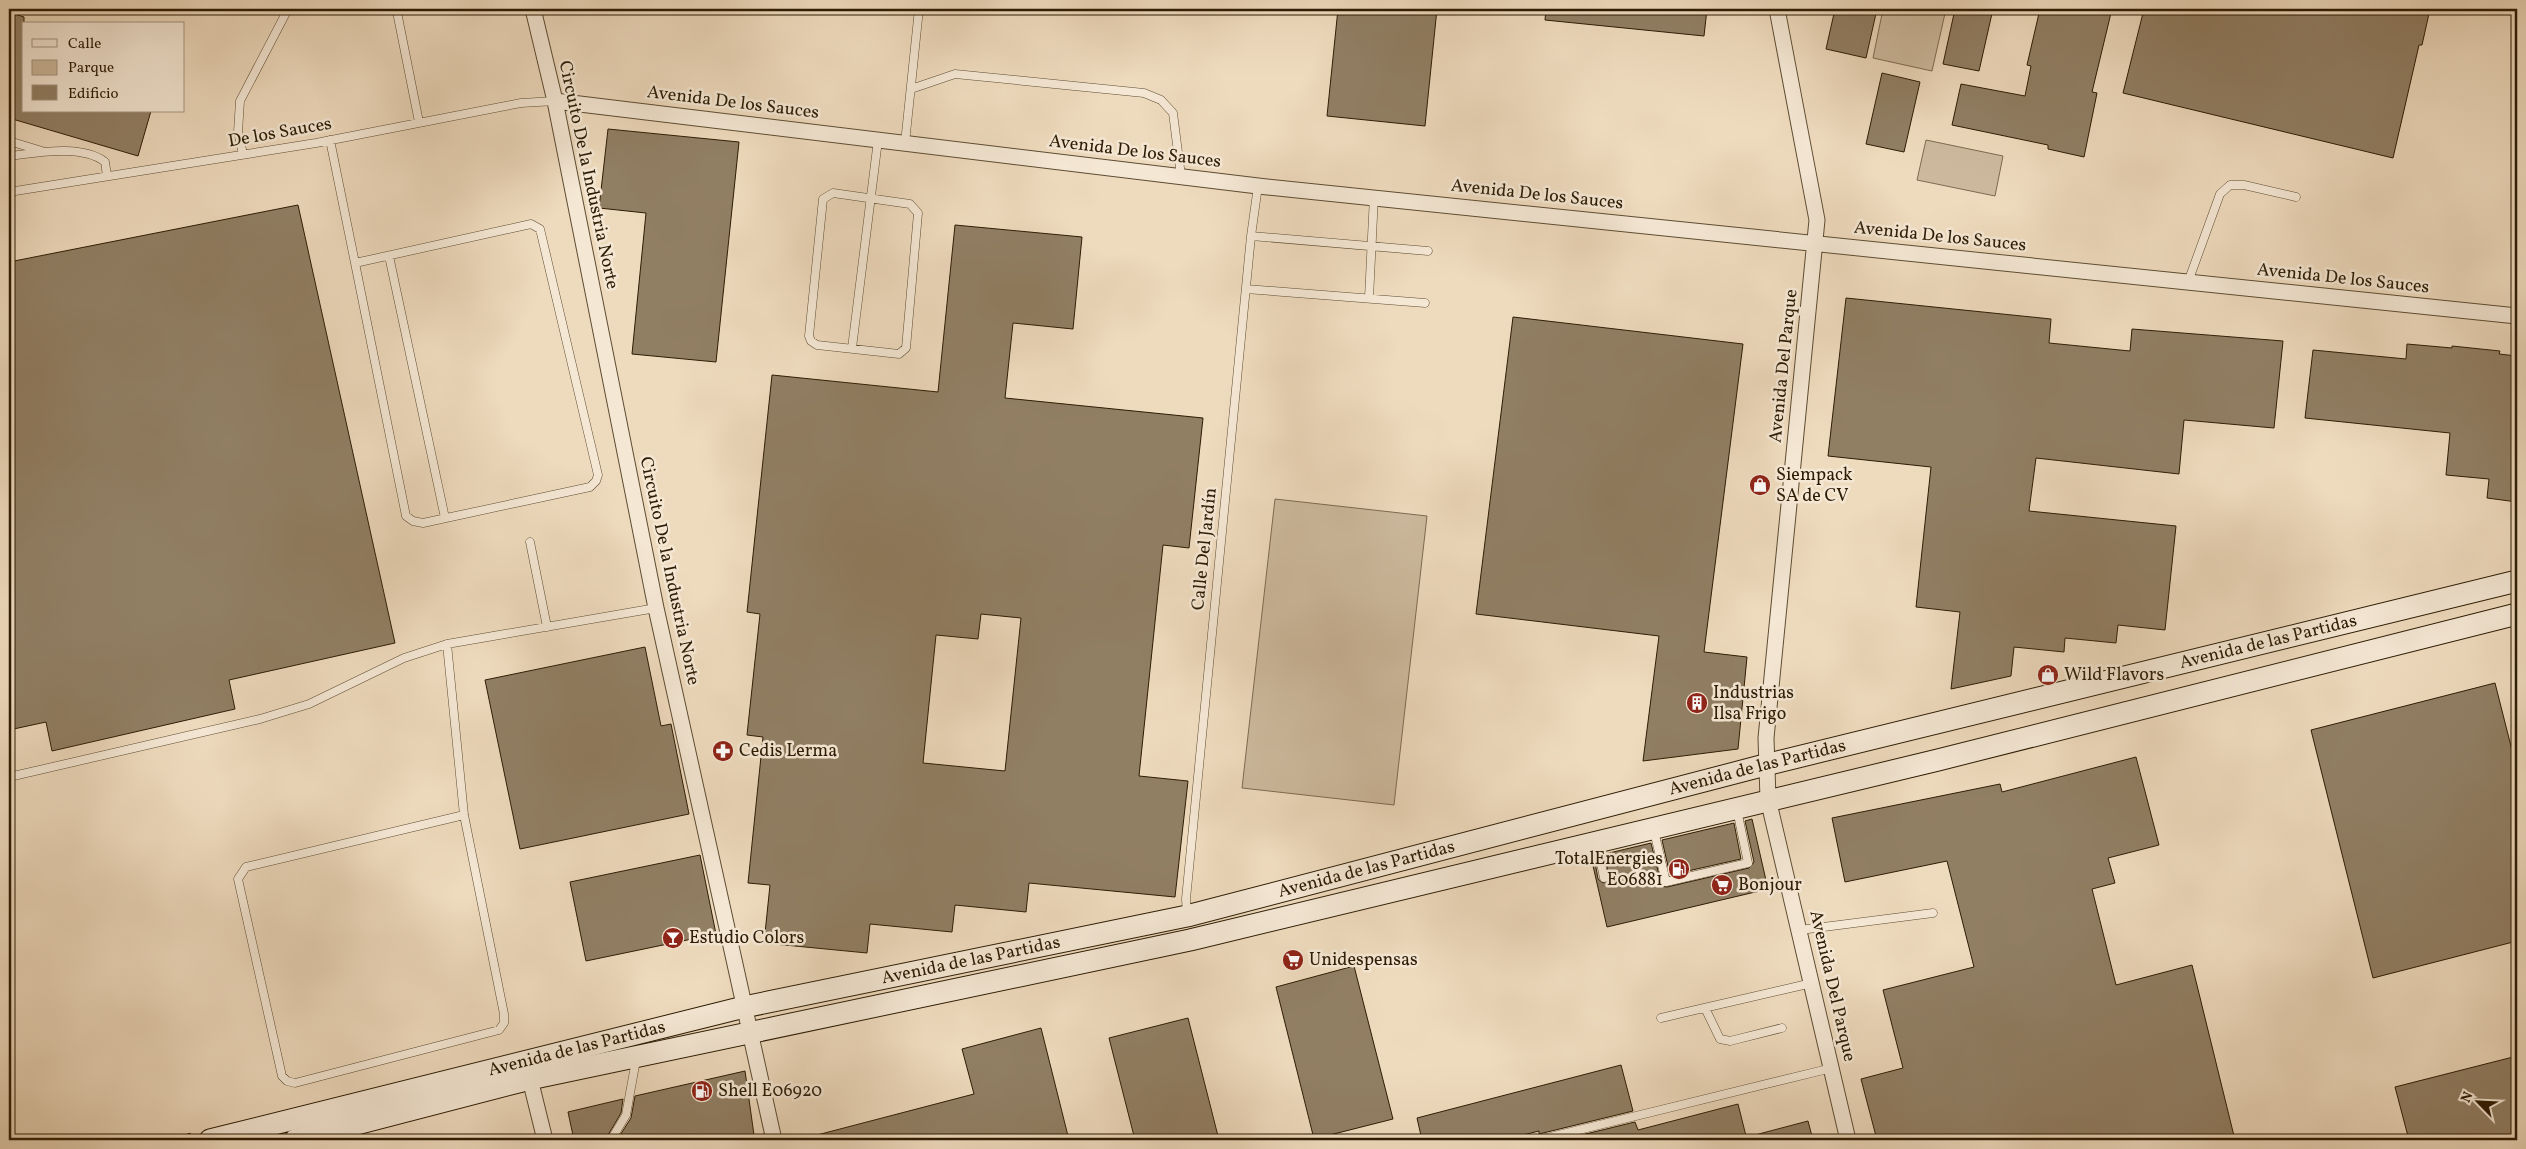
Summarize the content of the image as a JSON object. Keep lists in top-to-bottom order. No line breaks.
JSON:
{"streets":{"main road":["Avenida de las Partidas"],"street":["Avenida De los Sauces","Circuito De la Industria Norte","Avenida Del Parque"],"lane":["De los Sauces","Calle Del Jardín"]},"crossings":[["Avenida De los Sauces","De los Sauces"],["Avenida De los Sauces","Circuito De la Industria Norte"],["Avenida De los Sauces","Avenida Del Parque"],["Avenida De los Sauces","Calle Del Jardín"],["De los Sauces","Circuito De la Industria Norte"],["Circuito De la Industria Norte","Avenida de las Partidas"],["Avenida Del Parque","Avenida de las Partidas"],["Calle Del Jardín","Avenida de las Partidas"]],"places":{"shop":["Siempack SA de CV","Wild Flavors"],"building":["Industrias Ilsa Frigo"],"pharmacy":["Cedis Lerma"],"fuel station":["TotalEnergies E06881","Shell E06920"],"supermarket":["Bonjour","Unidespensas"],"bar":["Estudio Colors"]},"legend":["Calle","Parque","Edificio"],"north":"top left"}
